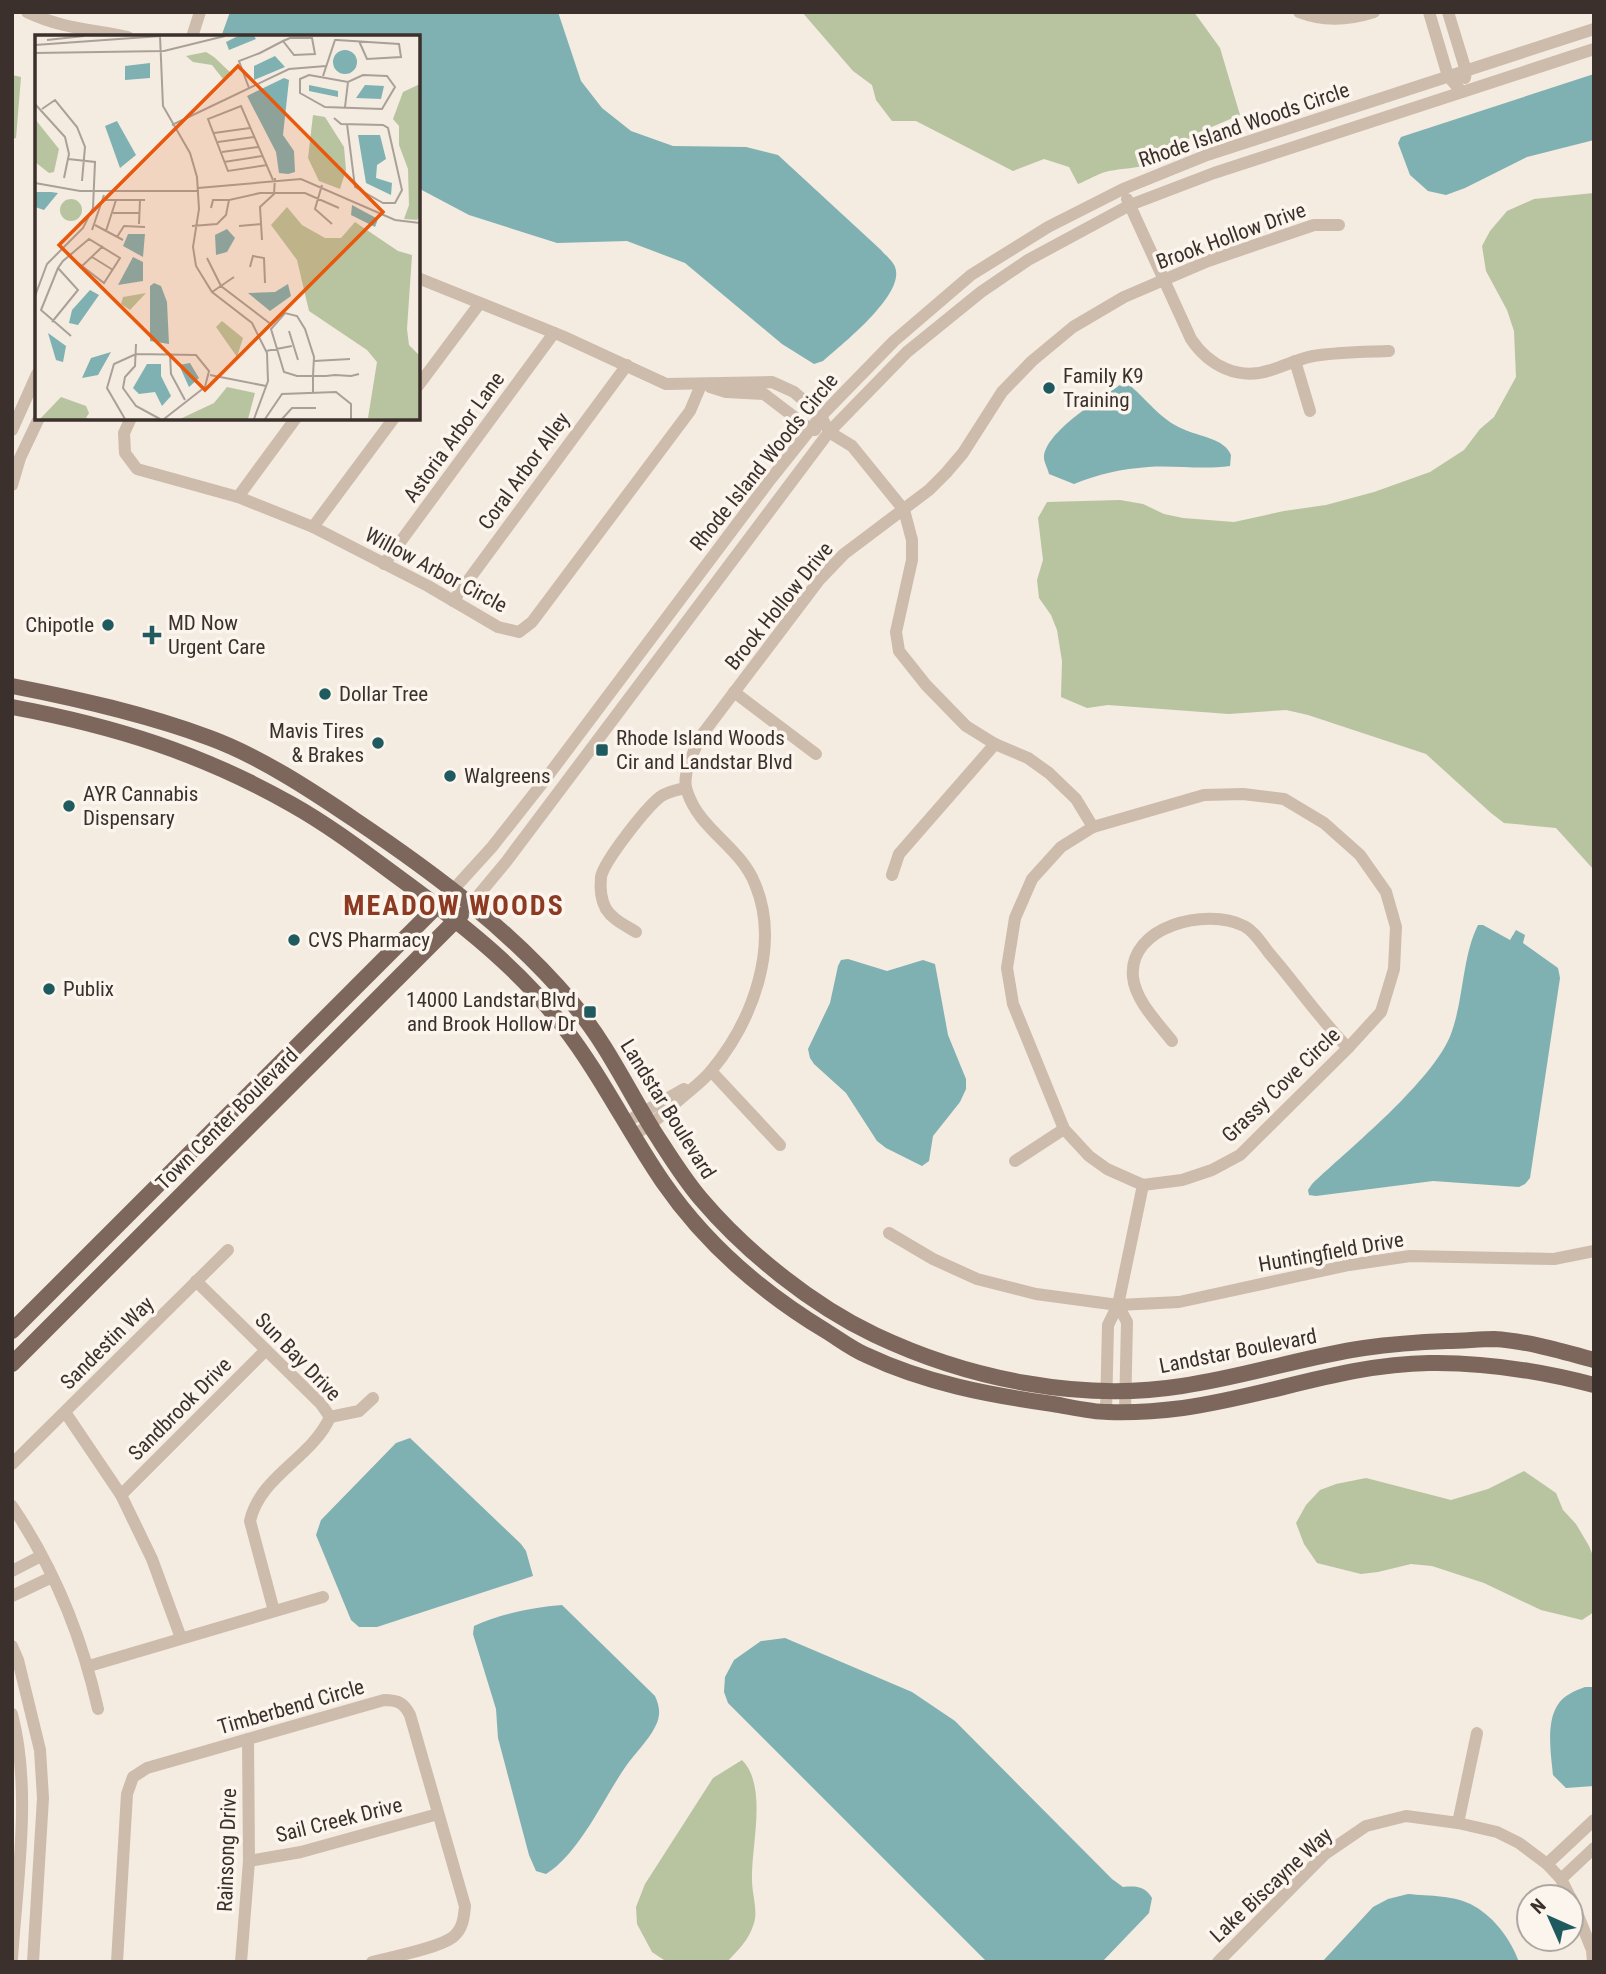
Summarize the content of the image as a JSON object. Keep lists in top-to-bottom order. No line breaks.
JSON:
{"streets":{"main road":["Landstar Boulevard","Town Center Boulevard"],"street":["Rhode Island Woods Circle","Brook Hollow Drive","Astoria Arbor Lane","Coral Arbor Alley","Willow Arbor Circle","Grassy Cove Circle","Huntingfield Drive","Sandestin Way","Sun Bay Drive","Sandbrook Drive","Timberbend Circle","Sail Creek Drive","Rainsong Drive","Lake Biscayne Way"]},"crossings":[["Rhode Island Woods Circle","Landstar Boulevard"],["Rhode Island Woods Circle","Town Center Boulevard"],["Astoria Arbor Lane","Willow Arbor Circle"],["Coral Arbor Alley","Willow Arbor Circle"],["Landstar Boulevard","Town Center Boulevard"],["Sandestin Way","Sun Bay Drive"],["Sun Bay Drive","Sandbrook Drive"],["Timberbend Circle","Sail Creek Drive"],["Timberbend Circle","Rainsong Drive"],["Sail Creek Drive","Rainsong Drive"]],"districts":["MEADOW WOODS"],"places":{"other":["Family K9 Training","Chipotle","Dollar Tree","Mavis Tires & Brakes","Walgreens","AYR Cannabis Dispensary","CVS Pharmacy","Publix"],"health":["MD Now Urgent Care"],"transit":["Rhode Island Woods Cir and Landstar Blvd","14000 Landstar Blvd and Brook Hollow Dr"]},"north":"top left"}
